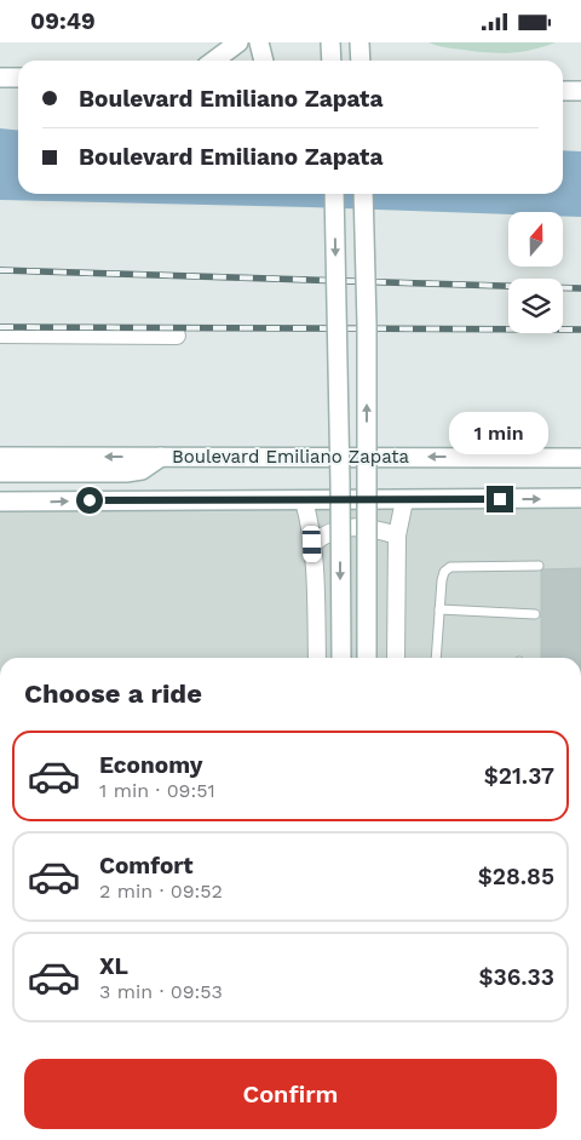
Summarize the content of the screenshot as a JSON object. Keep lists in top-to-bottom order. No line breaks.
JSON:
{"streets":{"main road":["Boulevard Emiliano Zapata"]},"north":"top","page":{"status":"09:49","banner":["Boulevard Emiliano Zapata","Boulevard Emiliano Zapata"],"bubble":"1 min","heading":"Choose a ride","list":[{"name":"Economy","note":"1 min · 09:51","value":"$21.37"},{"name":"Comfort","note":"2 min · 09:52","value":"$28.85"},{"name":"XL","note":"3 min · 09:53","value":"$36.33"}],"buttons":"Confirm"}}
